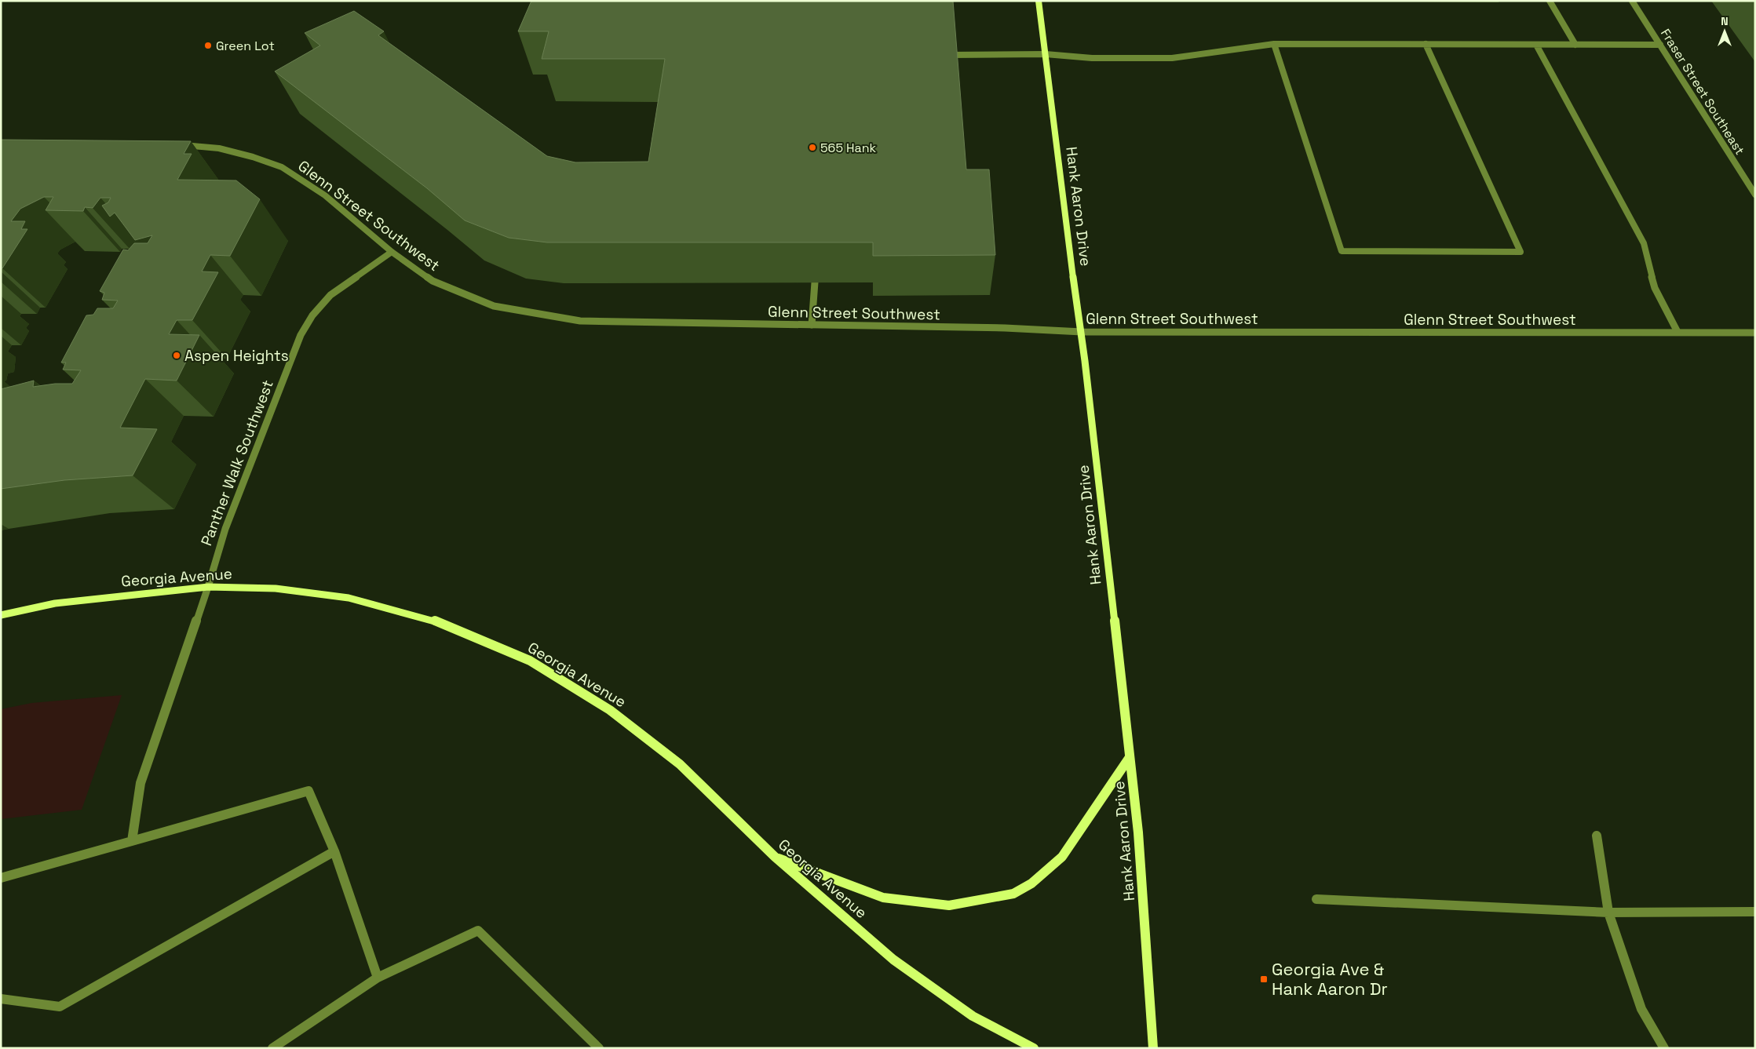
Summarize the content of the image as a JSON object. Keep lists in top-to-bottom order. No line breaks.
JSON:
{"streets":{"main road":["Hank Aaron Drive","Georgia Avenue"],"street":["Fraser Street Southeast","Glenn Street Southwest","Panther Walk Southwest"]},"crossings":[["Hank Aaron Drive","Glenn Street Southwest"],["Glenn Street Southwest","Panther Walk Southwest"],["Panther Walk Southwest","Georgia Avenue"]],"places":{"other":["Green Lot","565 Hank","Aspen Heights"],"transit":["Georgia Ave & Hank Aaron Dr"]},"north":"top"}
